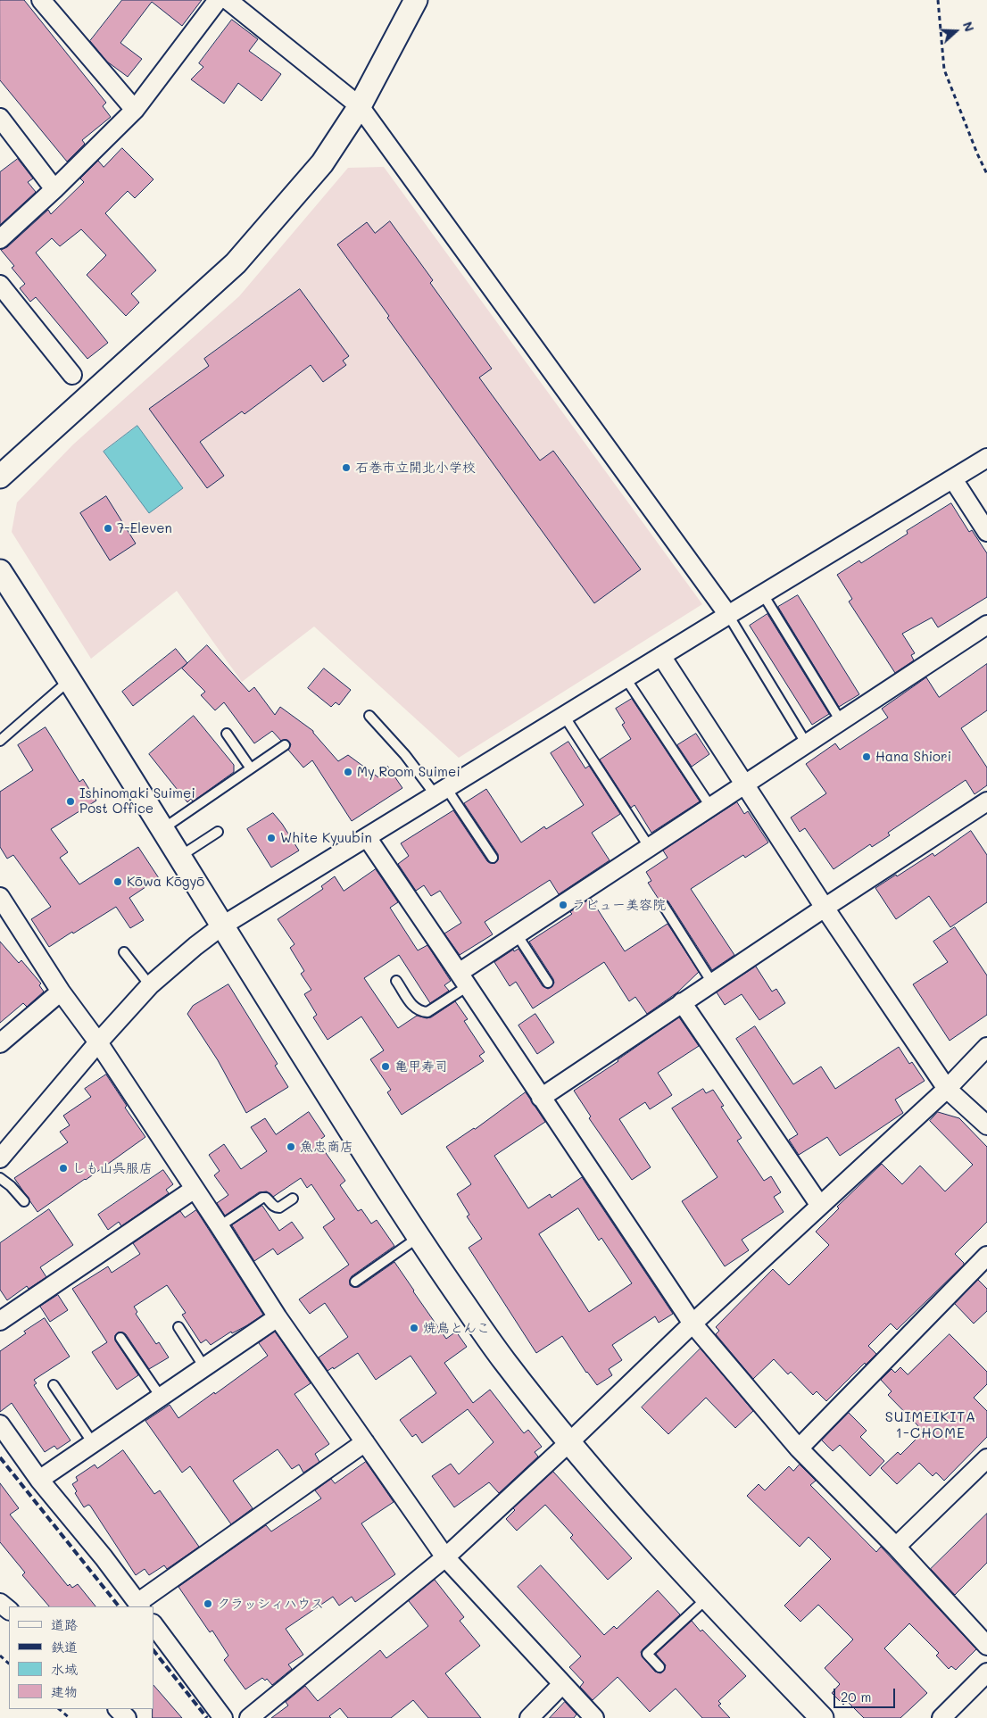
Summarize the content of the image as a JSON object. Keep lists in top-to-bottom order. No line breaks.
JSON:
{"districts":["SUIMEIKITA 1-CHOME"],"places":["石巻市立開北小学校","7-Eleven","Hana Shiori","My Room Suimei","Ishinomaki Suimei Post Office","White Kyuubin","Kōwa Kōgyō","ラビュー美容院","亀甲寿司","魚忠商店","しも山呉服店","焼鳥とんこ","クラッシィハウス"],"legend":["道路","鉄道","水域","建物"],"scale_bar":"20 m","north":"right"}
